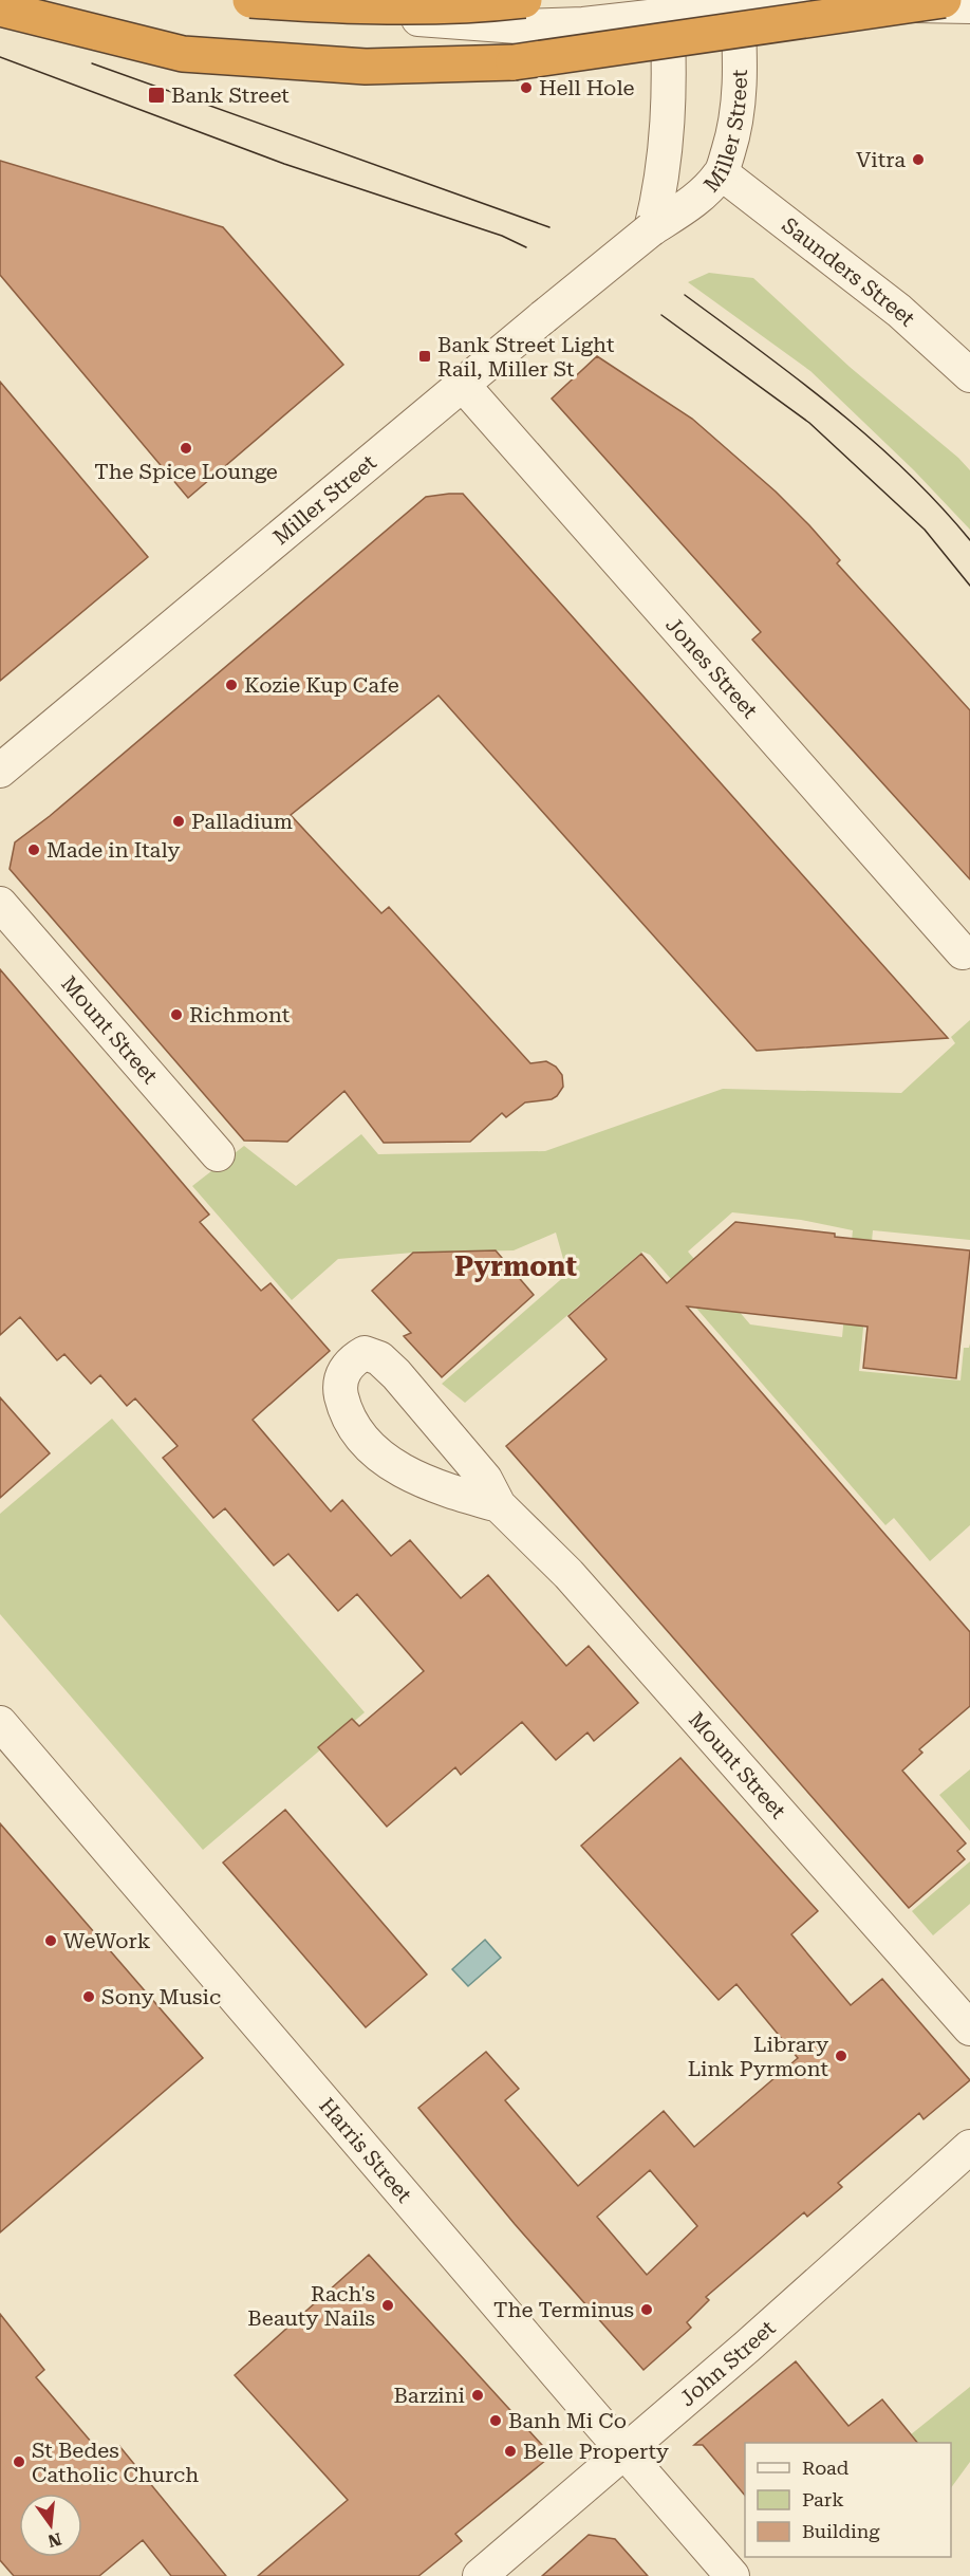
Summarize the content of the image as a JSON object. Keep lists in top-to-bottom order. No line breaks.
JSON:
{"streets":{"street":["Miller Street","Saunders Street","Jones Street","Mount Street","Harris Street","John Street"]},"crossings":[["Miller Street","Saunders Street"],["Miller Street","Jones Street"],["Harris Street","John Street"]],"districts":["Pyrmont"],"places":{"other":["Hell Hole","Vitra","The Spice Lounge","Kozie Kup Cafe","Palladium","Made in Italy","Richmont","WeWork","Sony Music","Library Link Pyrmont","Rach's Beauty Nails","The Terminus","Barzini","Banh Mi Co","Belle Property","St Bedes Catholic Church"],"transit":["Bank Street","Bank Street Light Rail, Miller St"]},"legend":["Road","Park","Building"],"north":"bottom"}
